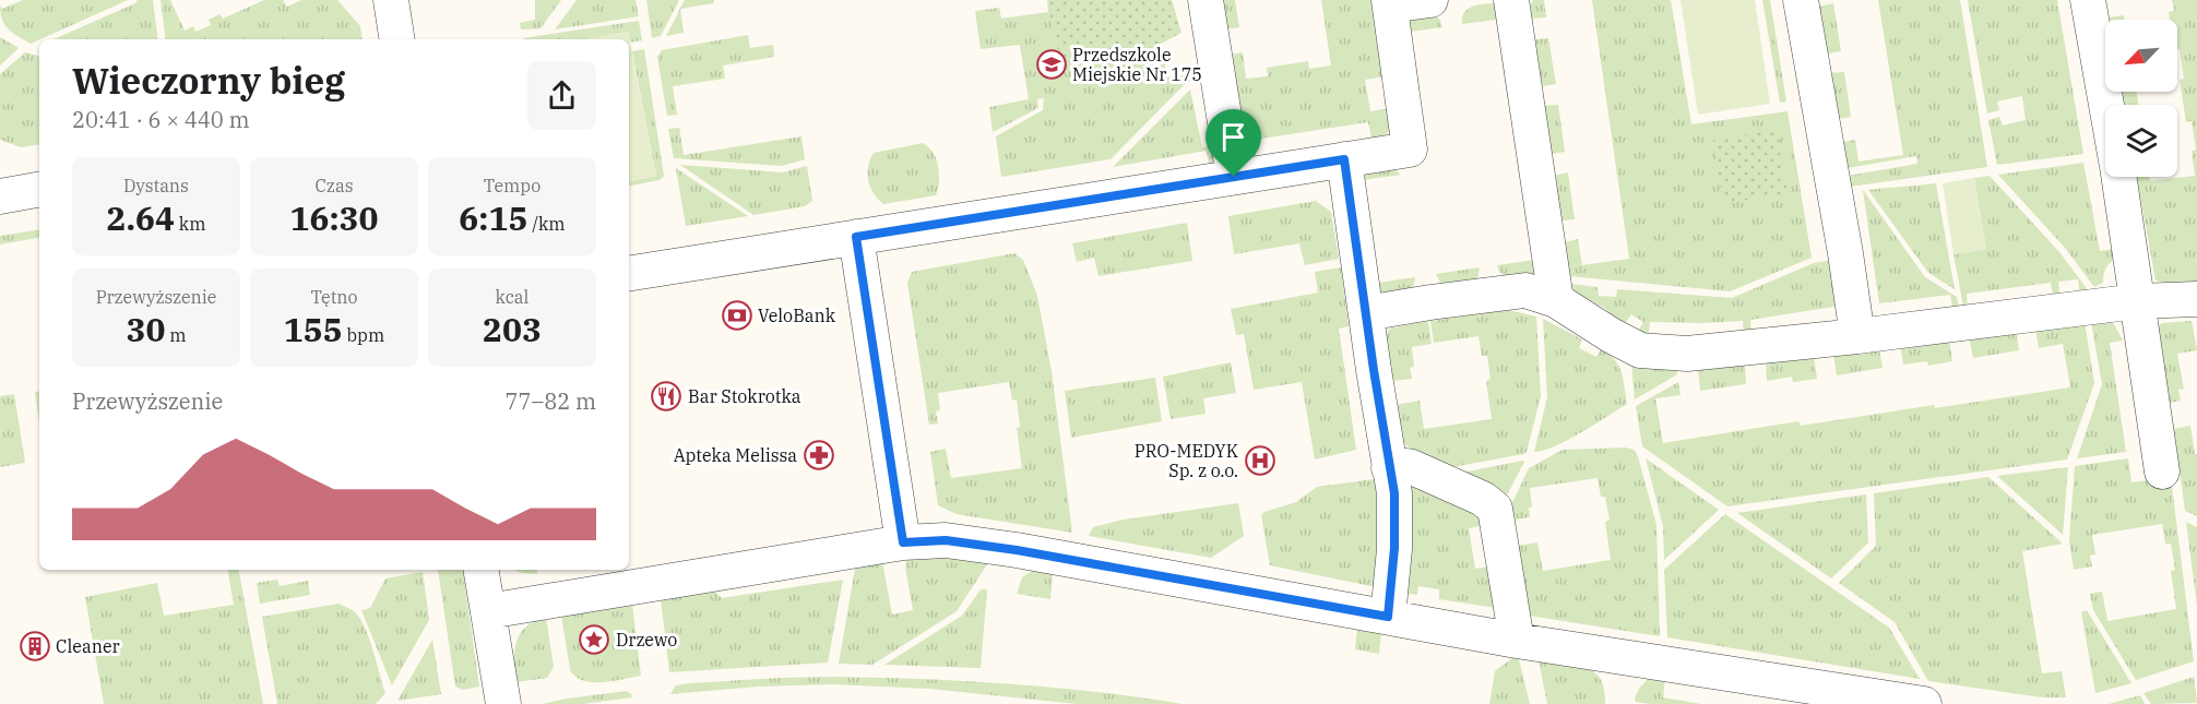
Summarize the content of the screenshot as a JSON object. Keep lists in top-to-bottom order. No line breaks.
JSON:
{"places":{"school or university":["Przedszkole Miejskie Nr 175"],"bank":["VeloBank"],"restaurant":["Bar Stokrotka"],"pharmacy":["Apteka Melissa"],"hospital":["PRO-MEDYK Sp. z o.o."],"place":["Drzewo"],"building":["Cleaner"]},"north":"bottom left","page":{"heading":["Wieczorny bieg","20:41 · 6 × 440 m"],"stats":[["Dystans","2.64 km"],["Czas","16:30"],["Tempo","6:15 /km"],["Przewyższenie","30 m"],["Tętno","155 bpm"],["kcal","203"]],"chart":["Przewyższenie","77–82 m"]}}
